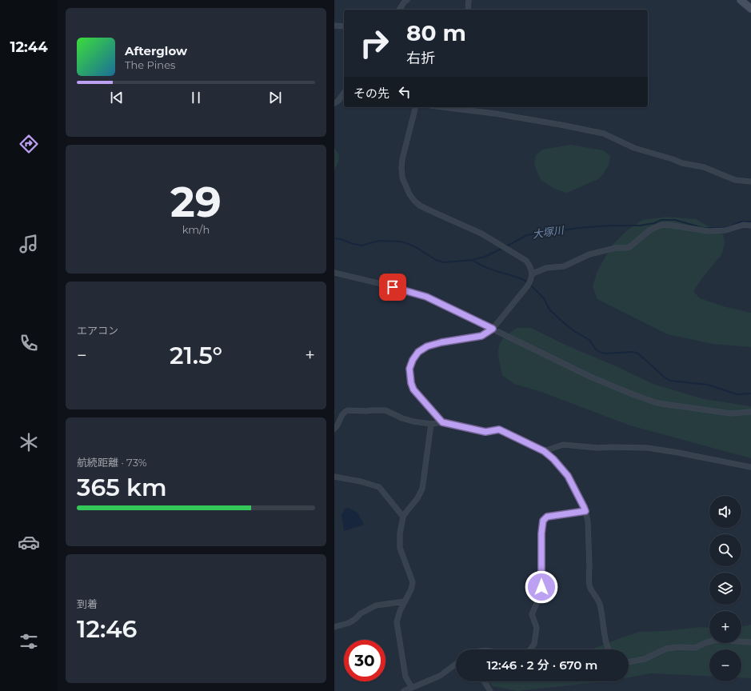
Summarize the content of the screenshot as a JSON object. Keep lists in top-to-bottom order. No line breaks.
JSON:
{"water":["大塚川"],"page":{"tabs":"12:44","turn":["80 m","右折"],"song":["Afterglow","The Pines"],"then":"その先","tile":[["29","km/h"],"エアコン",["航続距離 · 73%","365 km"],["到着","12:46"]],"heat":["−","21.5°","+"],"map_buttons":["+","−"],"limit":"30","trip":"12:46 · 2 分 · 670 m"}}
